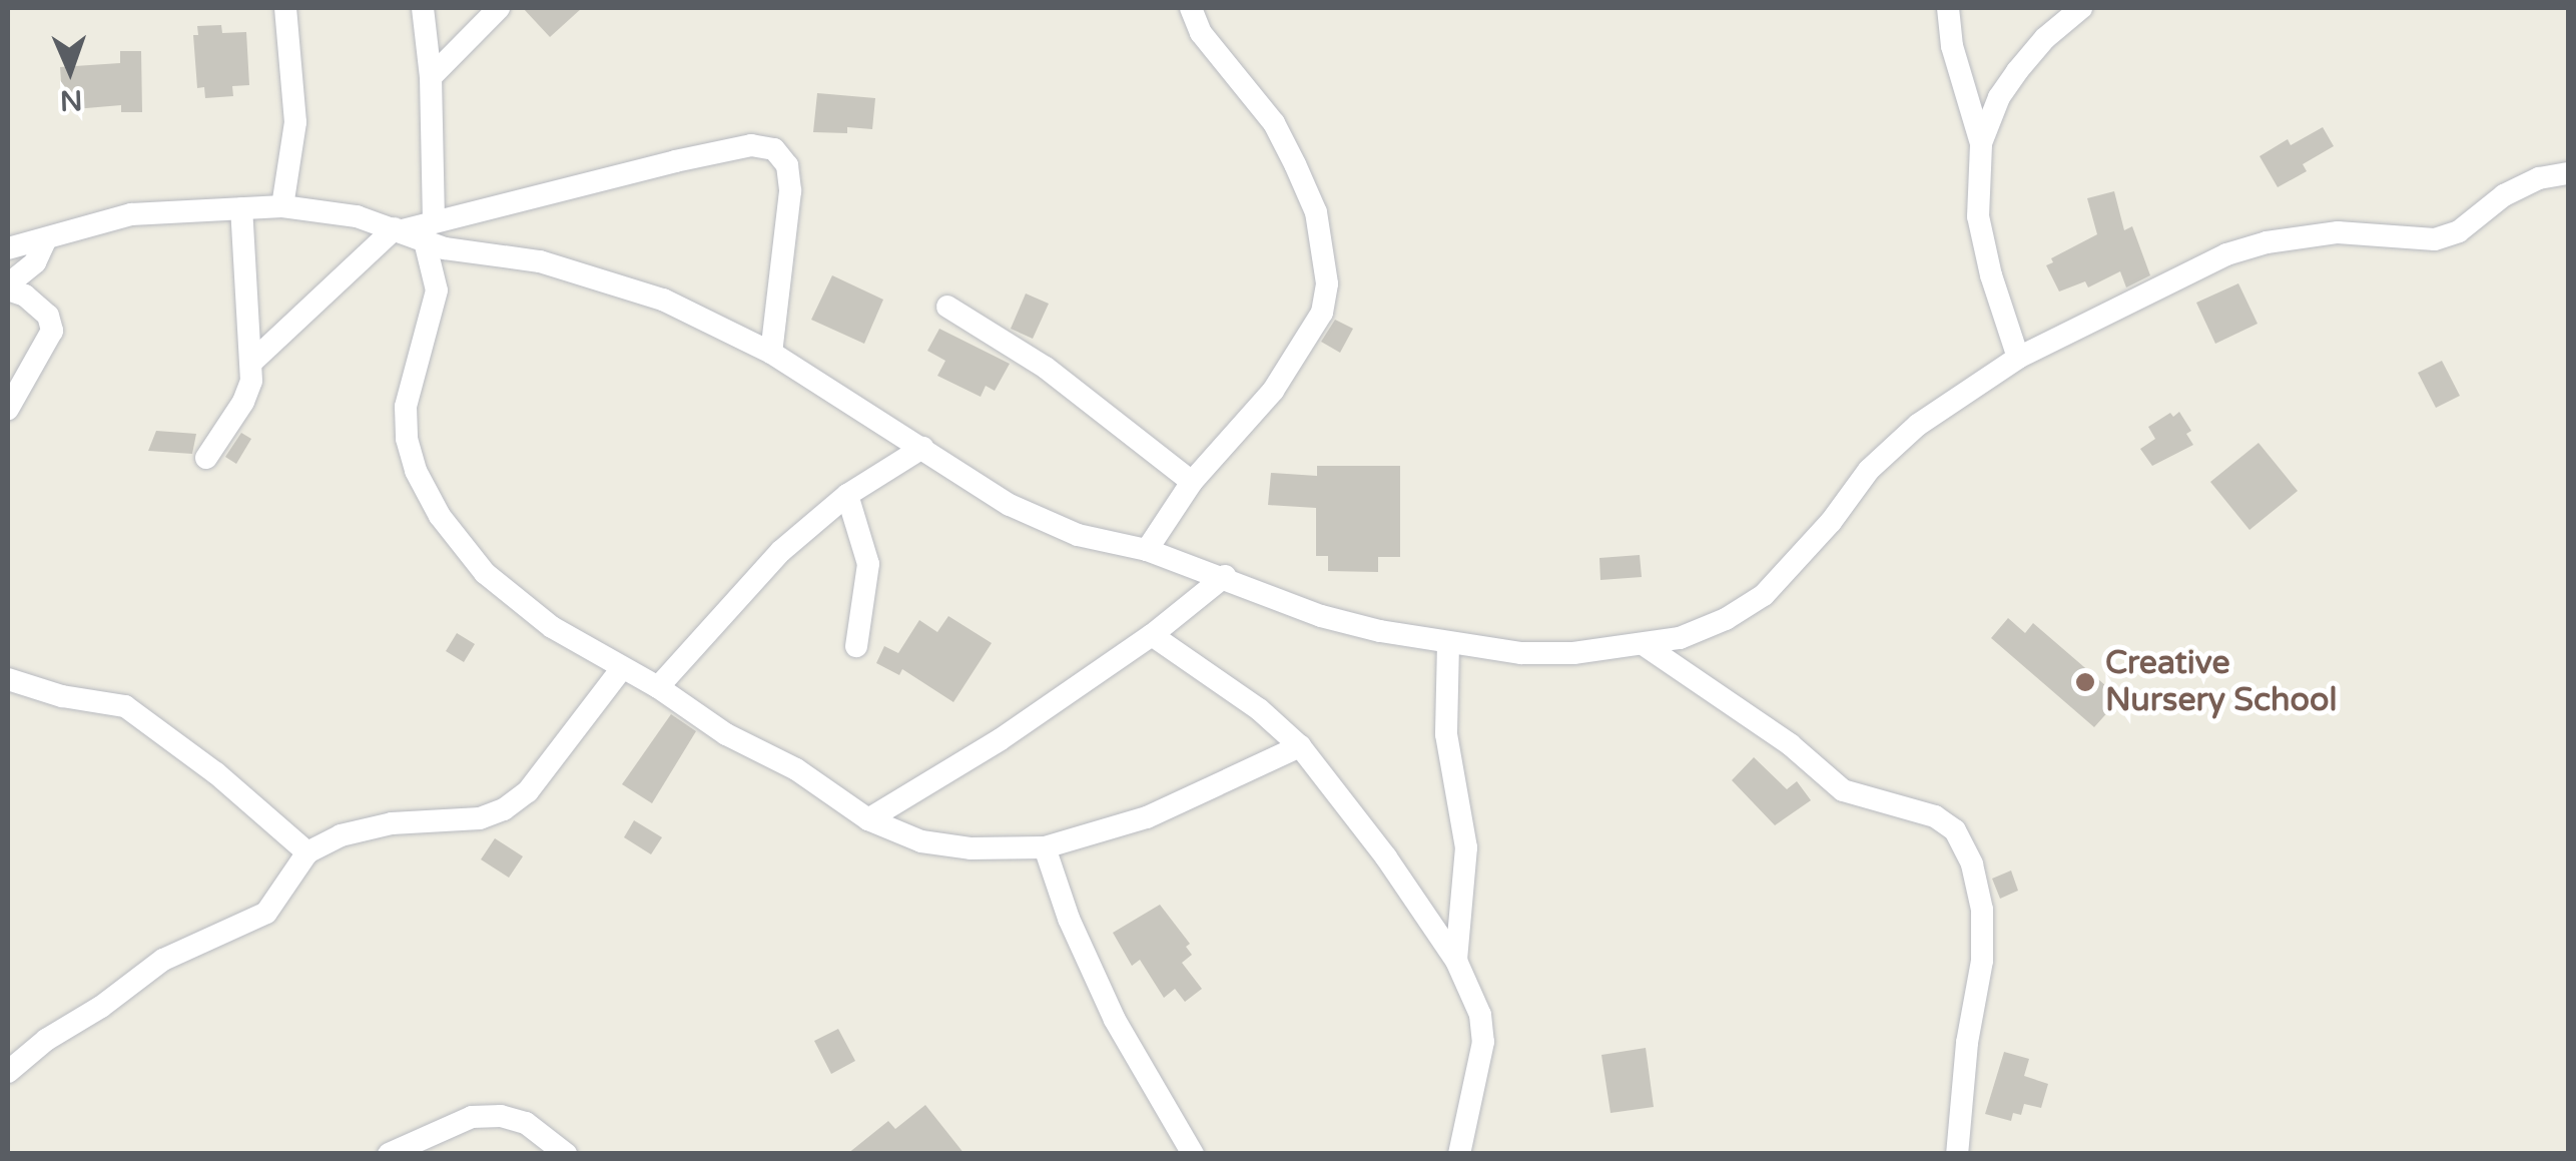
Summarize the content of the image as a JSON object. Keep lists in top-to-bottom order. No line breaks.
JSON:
{"places":["Creative Nursery School"],"north":"bottom"}
